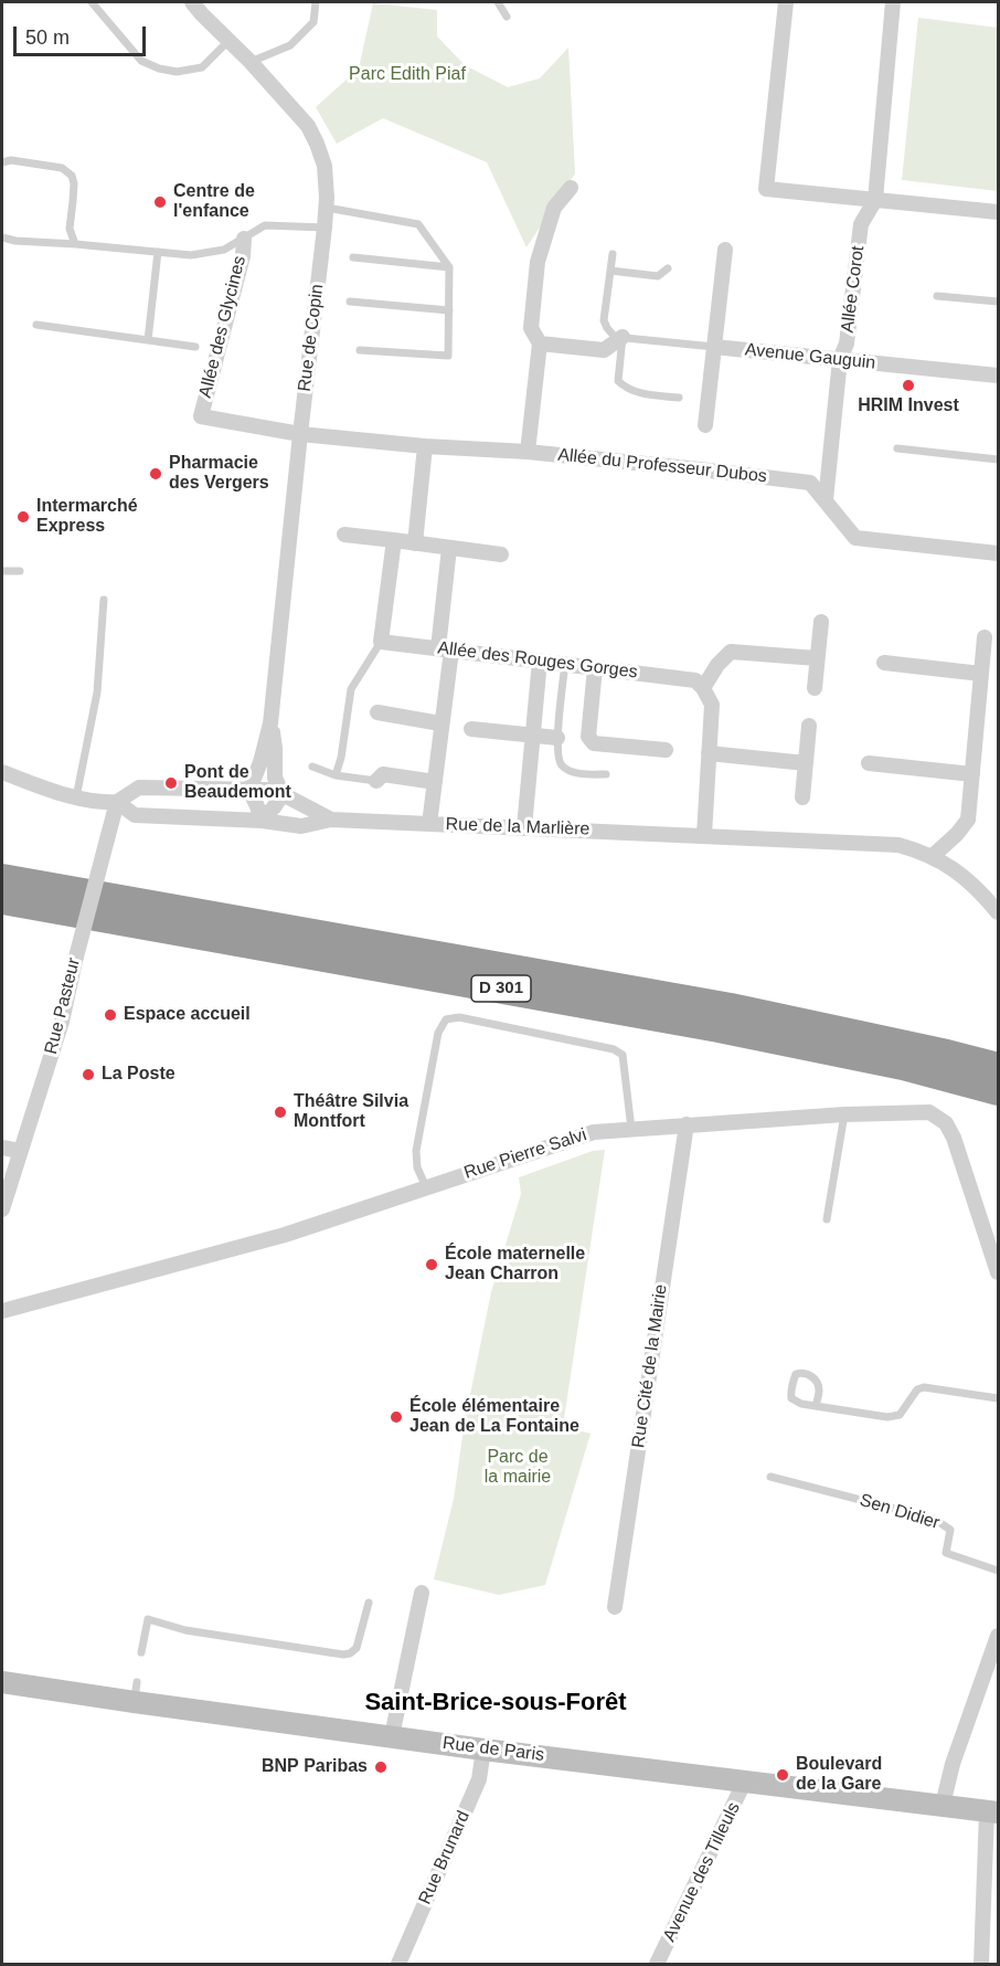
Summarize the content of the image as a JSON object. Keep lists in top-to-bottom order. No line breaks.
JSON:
{"streets":{"highway":["D 301"],"street":["Allée Corot","Allée des Glycines","Rue de Copin","Avenue Gauguin","Allée du Professeur Dubos","Allée des Rouges Gorges","Rue de la Marlière","Rue Pasteur","Rue Pierre Salvi","Rue Cité de la Mairie","Rue de Paris","Rue Brunard","Avenue des Tilleuls"],"lane":["Sen Didier"]},"crossings":[["Allée Corot","Avenue Gauguin"],["Allée Corot","Allée du Professeur Dubos"],["Allée des Glycines","Allée du Professeur Dubos"],["Rue de Copin","Allée du Professeur Dubos"],["Rue de Copin","Rue de la Marlière"],["Rue de la Marlière","Rue Pasteur"],["Rue Pierre Salvi","Rue Cité de la Mairie"],["Rue de Paris","Rue Brunard"],["Rue de Paris","Avenue des Tilleuls"]],"districts":["Saint-Brice-sous-Forêt"],"parks":["Parc Edith Piaf","Parc de la mairie"],"places":["Centre de l'enfance","HRIM Invest","Pharmacie des Vergers","Intermarché Express","Pont de Beaudemont","Espace accueil","La Poste","Théâtre Silvia Montfort","École maternelle Jean Charron","École élémentaire Jean de La Fontaine","BNP Paribas","Boulevard de la Gare"],"scale_bar":"50 m"}
